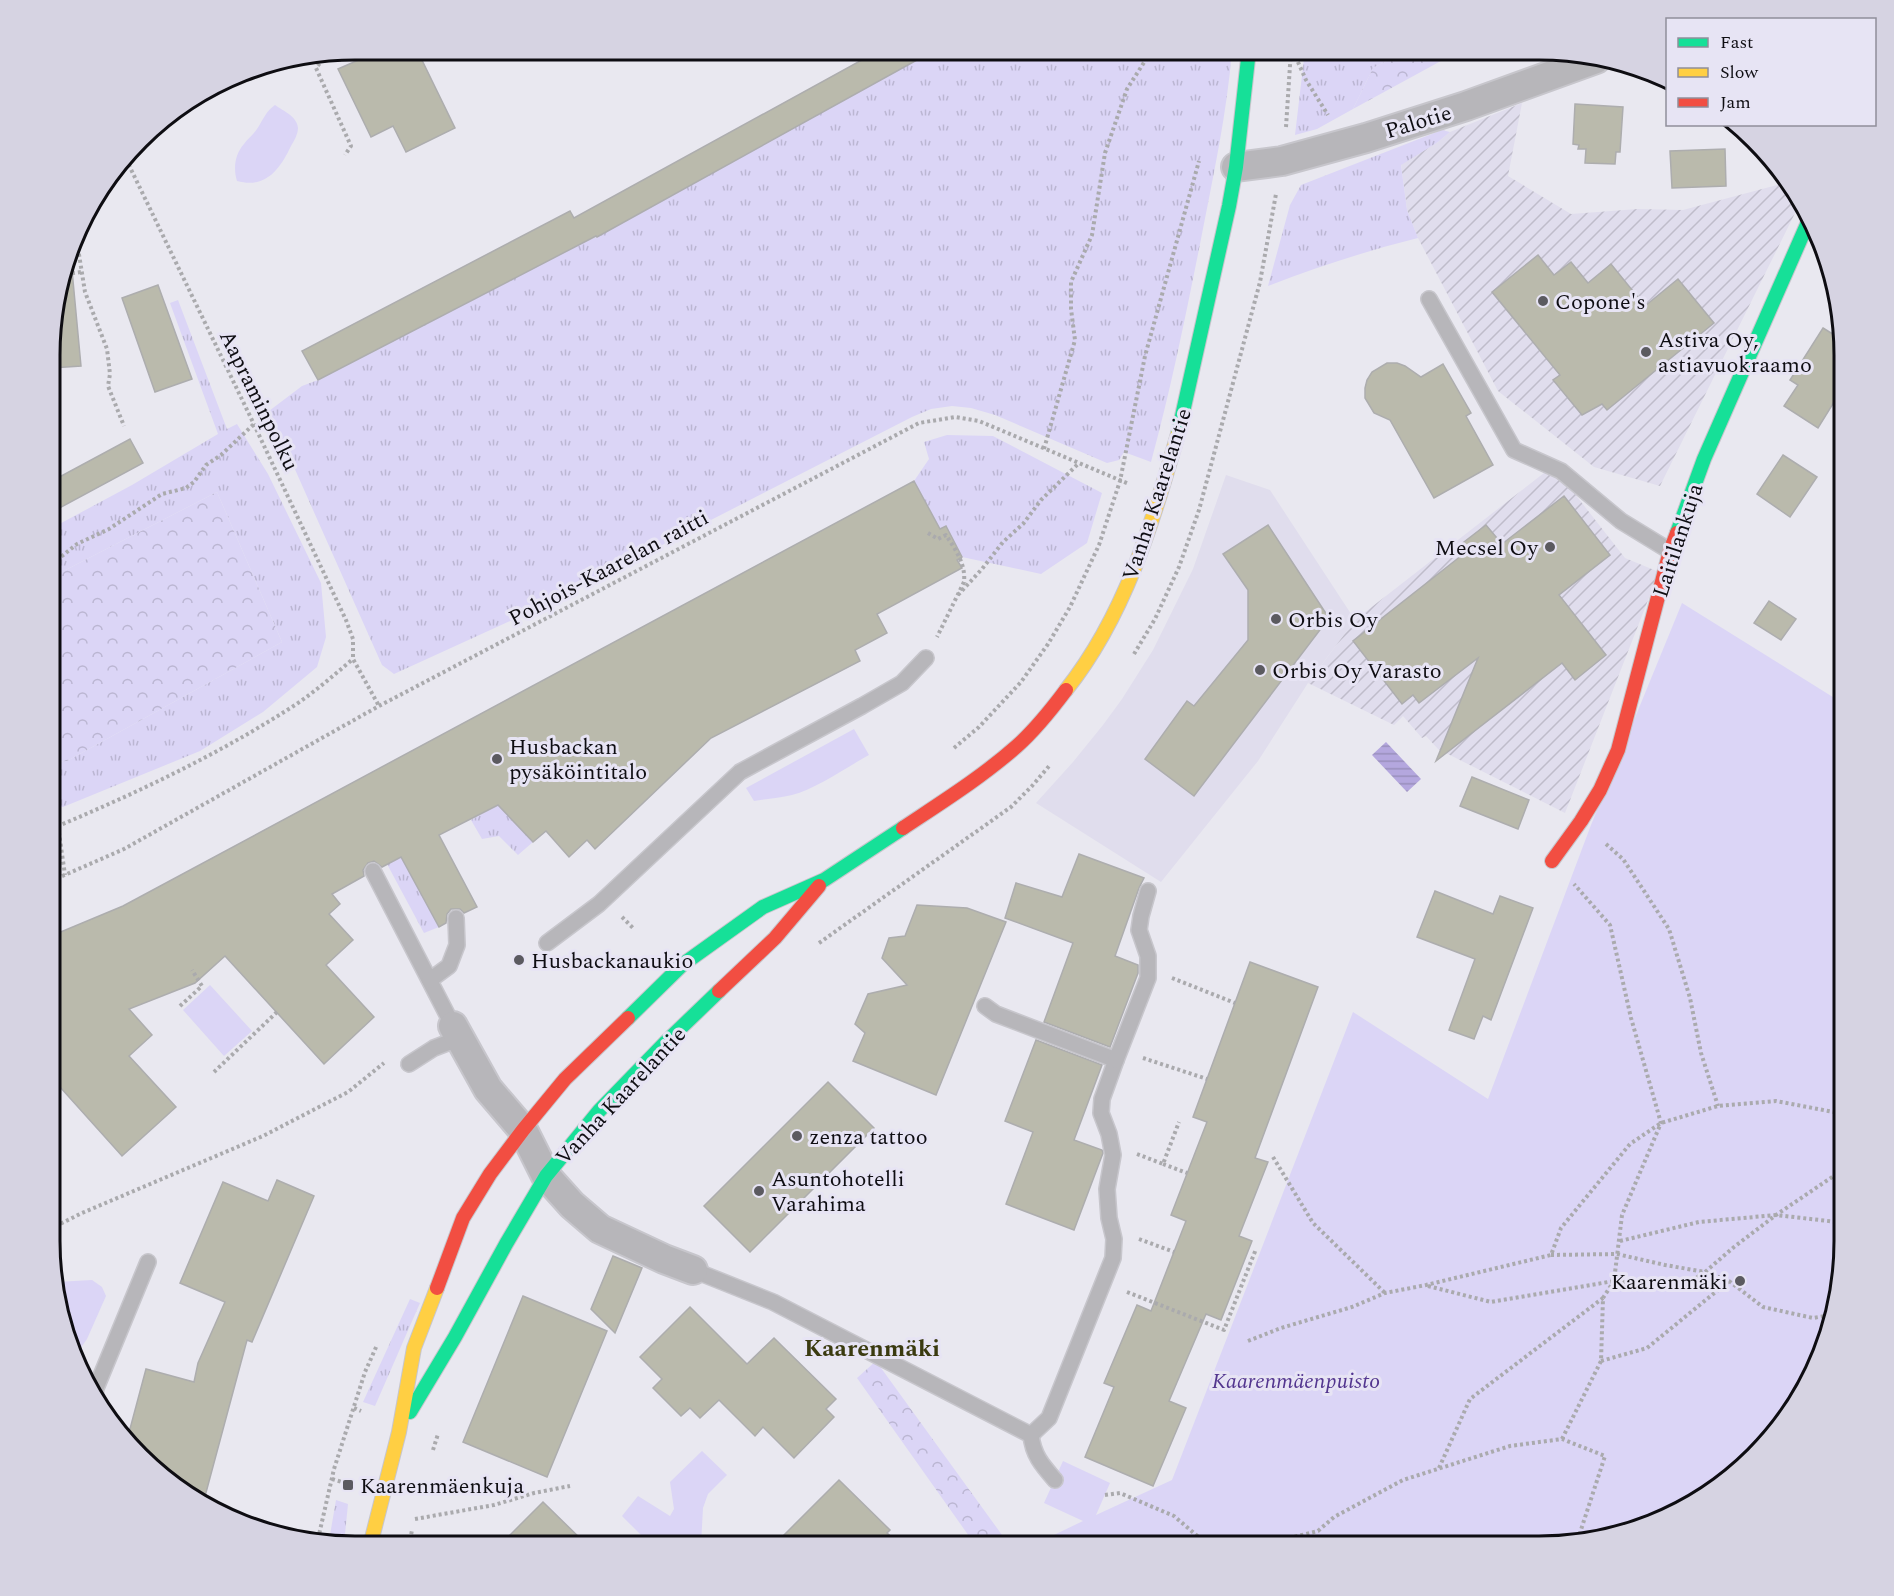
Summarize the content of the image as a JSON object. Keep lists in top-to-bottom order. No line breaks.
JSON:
{"streets":{"main road":["Vanha Kaarelantie","Laitilankuja"],"street":["Palotie"],"path":["Aapraminpolku","Pohjois-Kaarelan raitti"]},"crossings":[["Palotie","Vanha Kaarelantie"],["Vanha Kaarelantie","Pohjois-Kaarelan raitti"]],"districts":["Kaarenmäki"],"parks":["Kaarenmäenpuisto"],"places":{"other":["Copone's","Astiva Oy, astiavuokraamo","Mecsel Oy","Orbis Oy","Orbis Oy Varasto","Husbackan pysäköintitalo","Husbackanaukio","zenza tattoo","Asuntohotelli Varahima","Kaarenmäki"],"transit":["Kaarenmäenkuja"]},"legend":["Fast","Slow","Jam"]}
